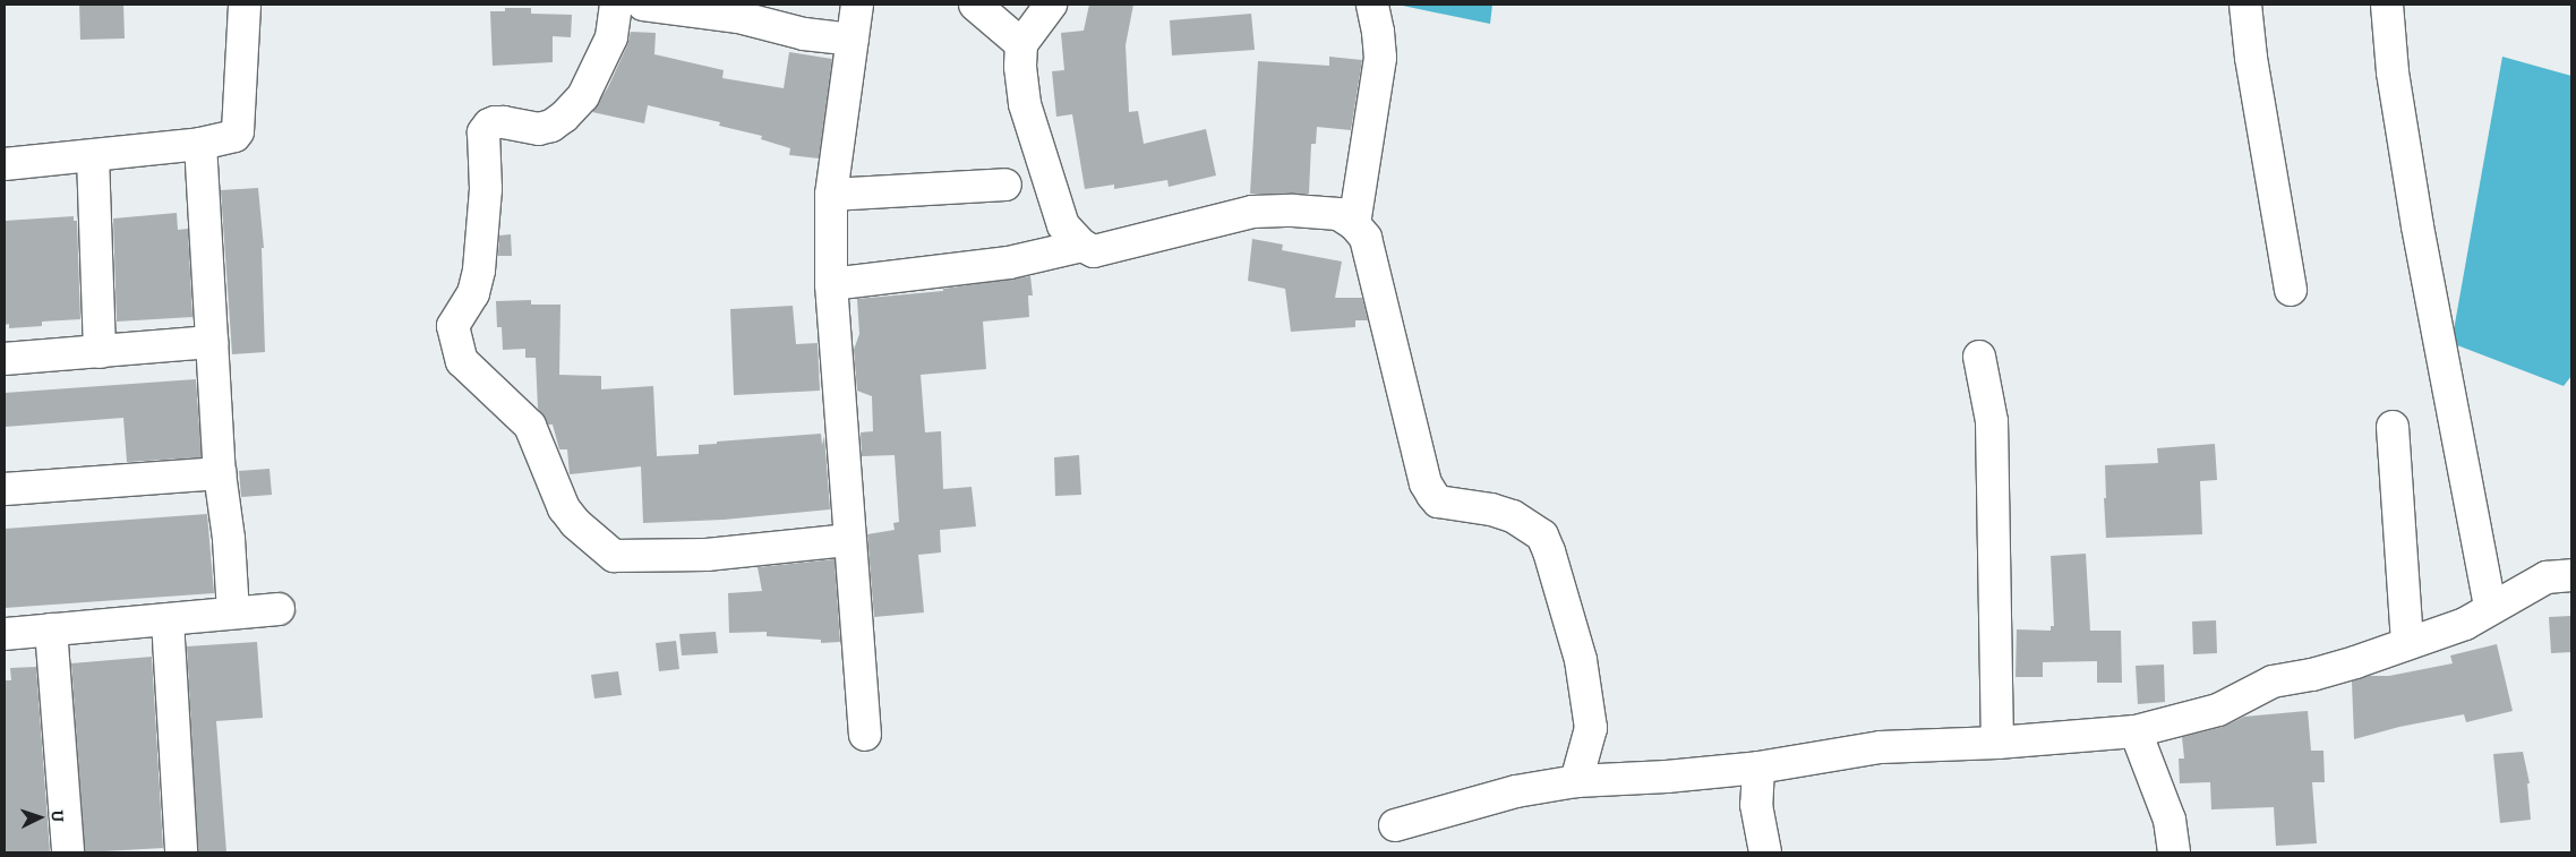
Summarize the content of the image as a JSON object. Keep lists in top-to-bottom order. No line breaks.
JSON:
{"north":"right"}
